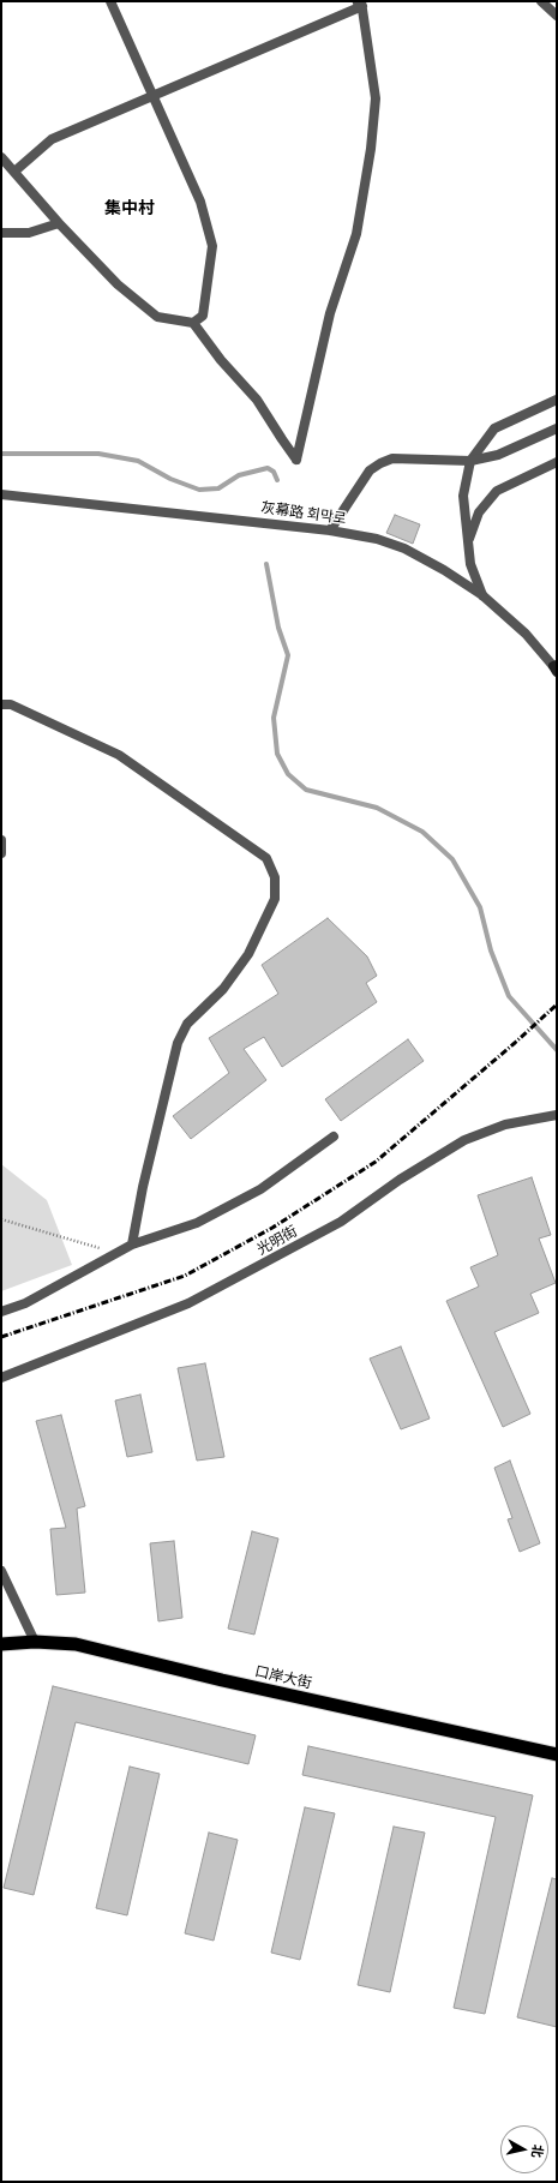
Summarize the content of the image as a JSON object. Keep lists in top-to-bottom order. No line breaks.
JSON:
{"streets":{"highway":["口岸大街"],"street":["灰幕路 회막로","光明街"]},"districts":["集中村"],"north":"right"}
